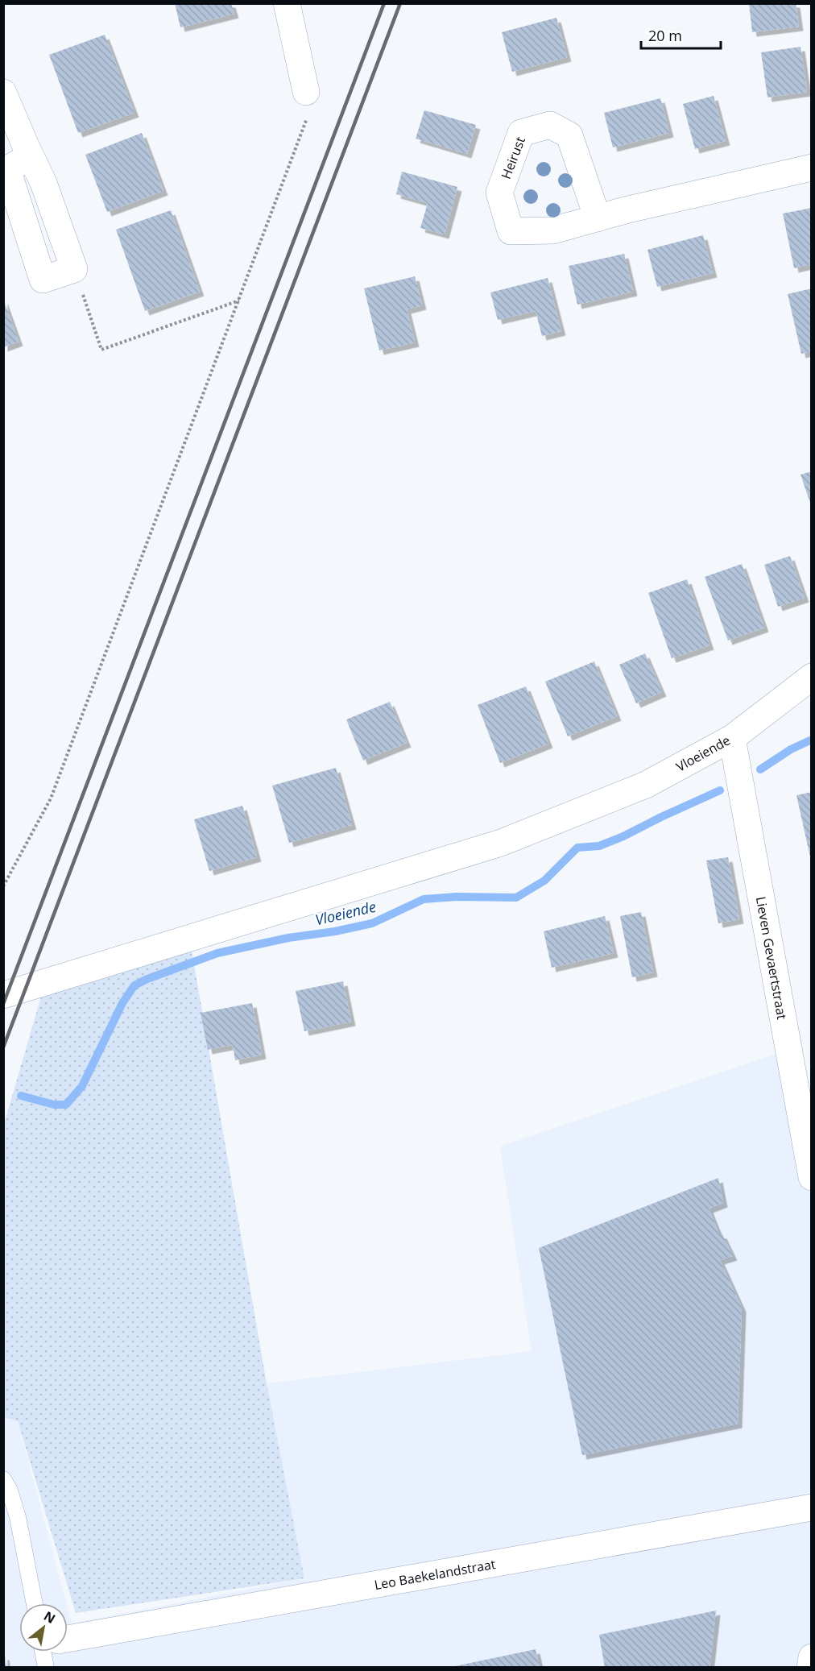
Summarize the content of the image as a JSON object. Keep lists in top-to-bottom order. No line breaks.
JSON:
{"streets":{"street":["Vloeiende","Lieven Gevaertstraat","Leo Baekelandstraat"]},"crossings":[["Vloeiende","Lieven Gevaertstraat"]],"water":["Vloeiende"],"scale_bar":"20 m","north":"top right"}
